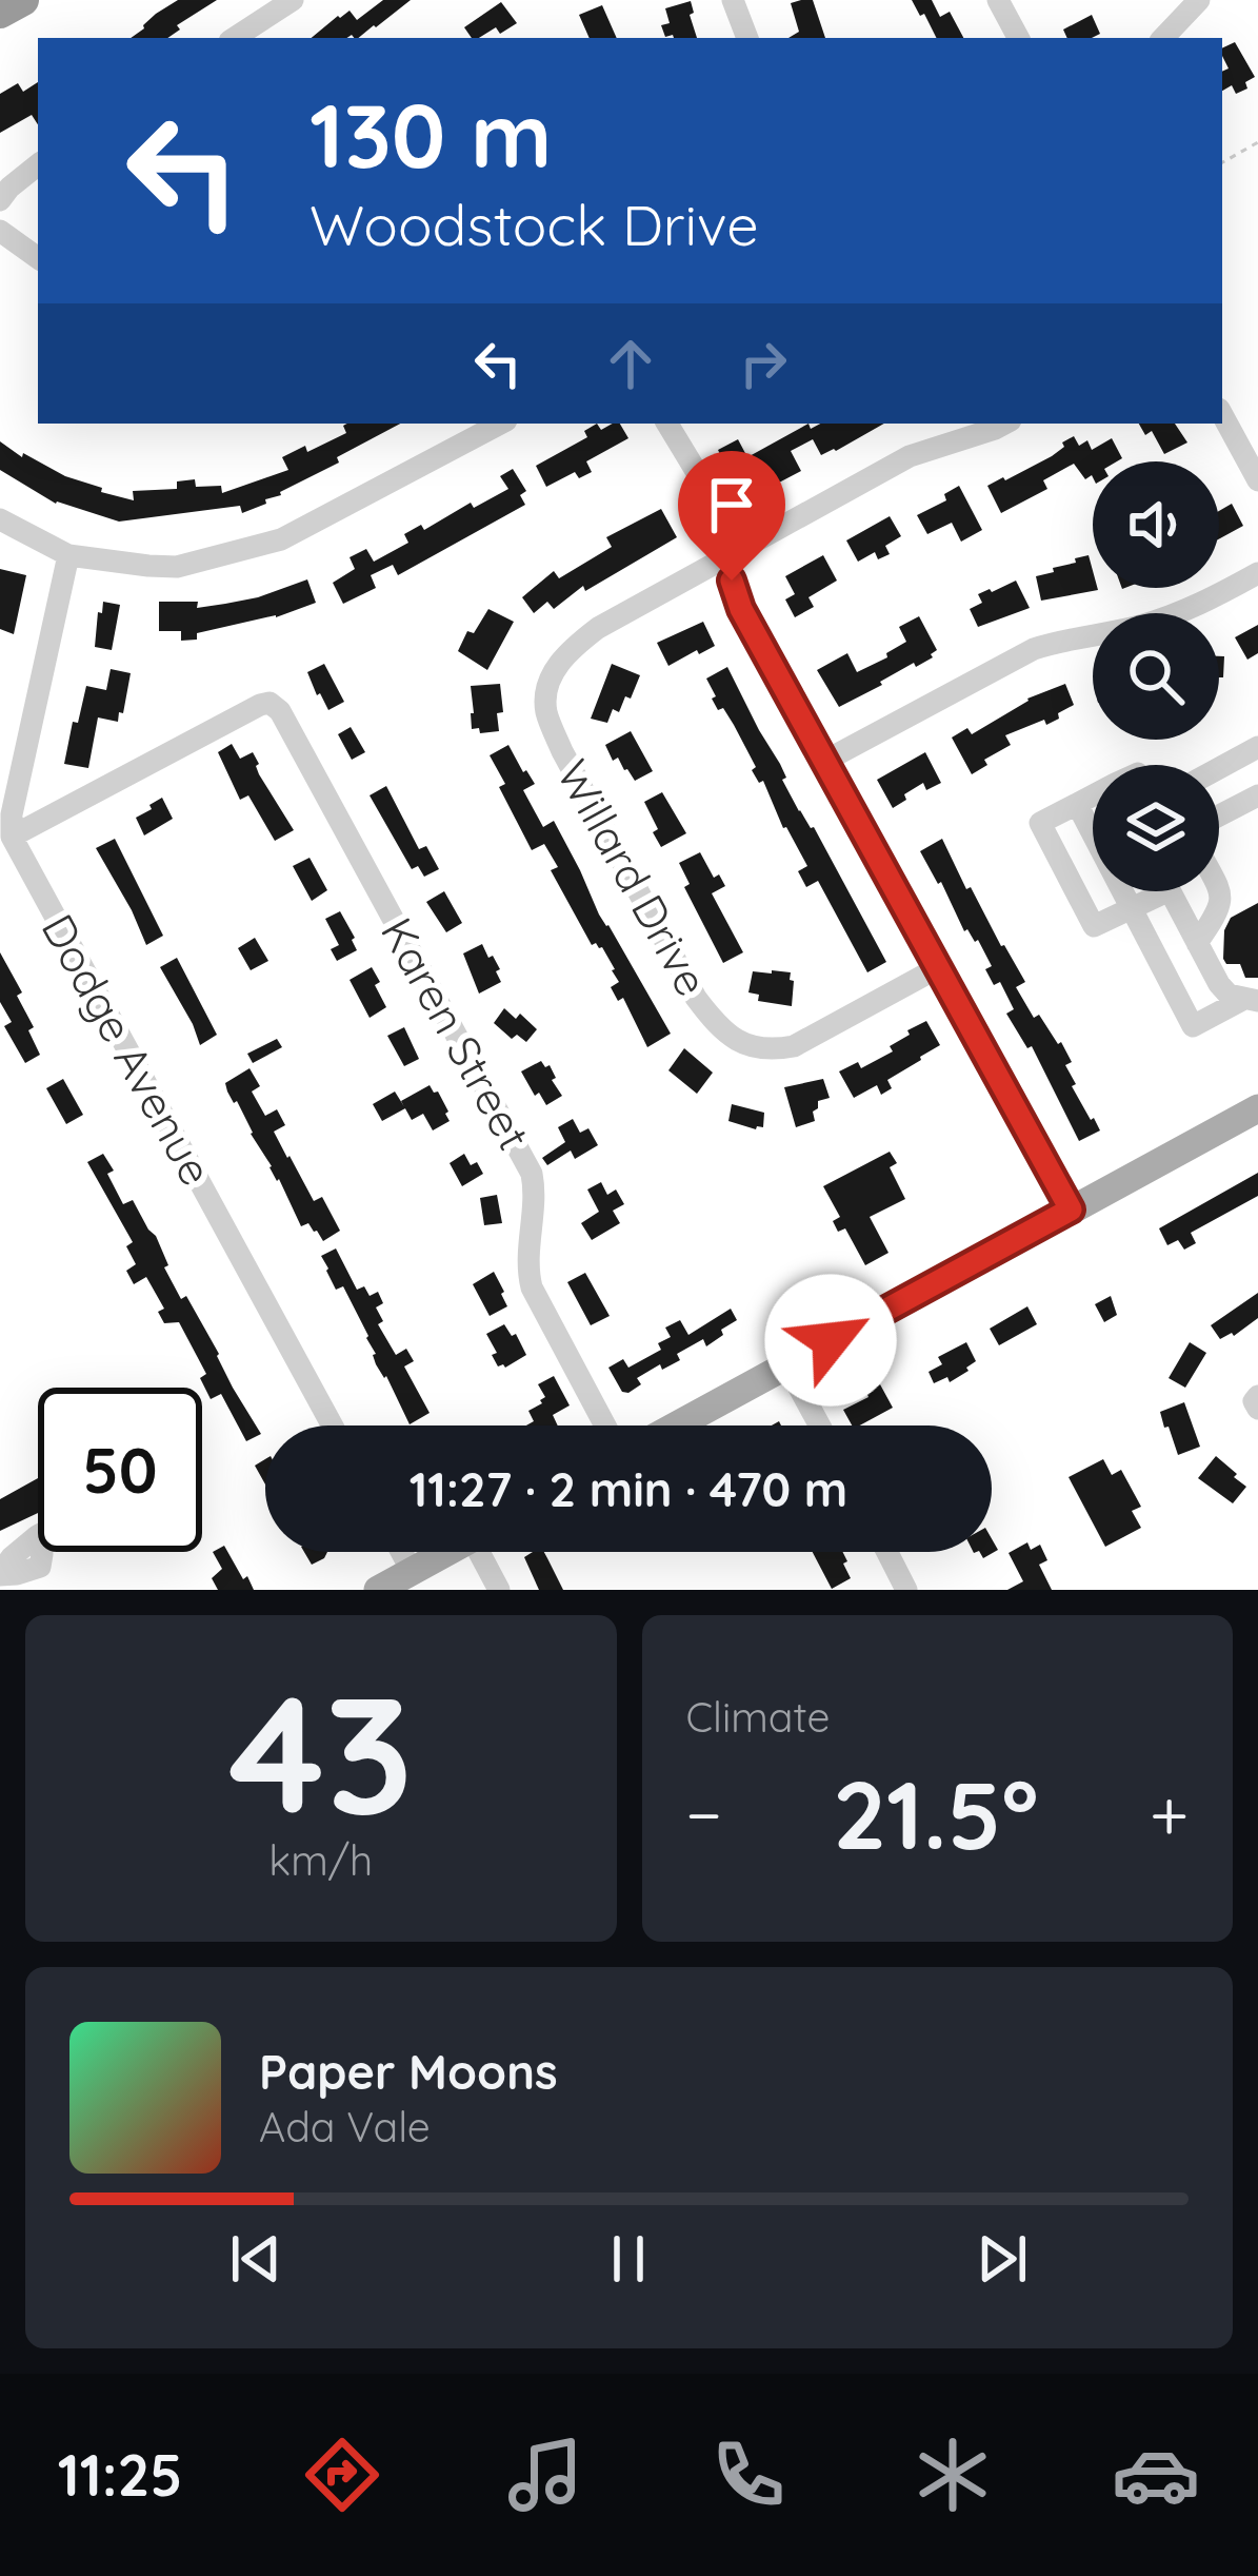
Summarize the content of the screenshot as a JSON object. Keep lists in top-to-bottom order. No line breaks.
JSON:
{"streets":{"street":["Willard Drive","Karen Street","Dodge Avenue"]},"crossings":[["Karen Street","Dodge Avenue"]],"page":{"turn":["130 m","Woodstock Drive"],"limit":"50","trip":"11:27 · 2 min · 470 m","tile":[["43","km/h"],"Climate"],"heat":["−","21.5°","+"],"song":["Paper Moons","Ada Vale"],"tabs":"11:25"}}
